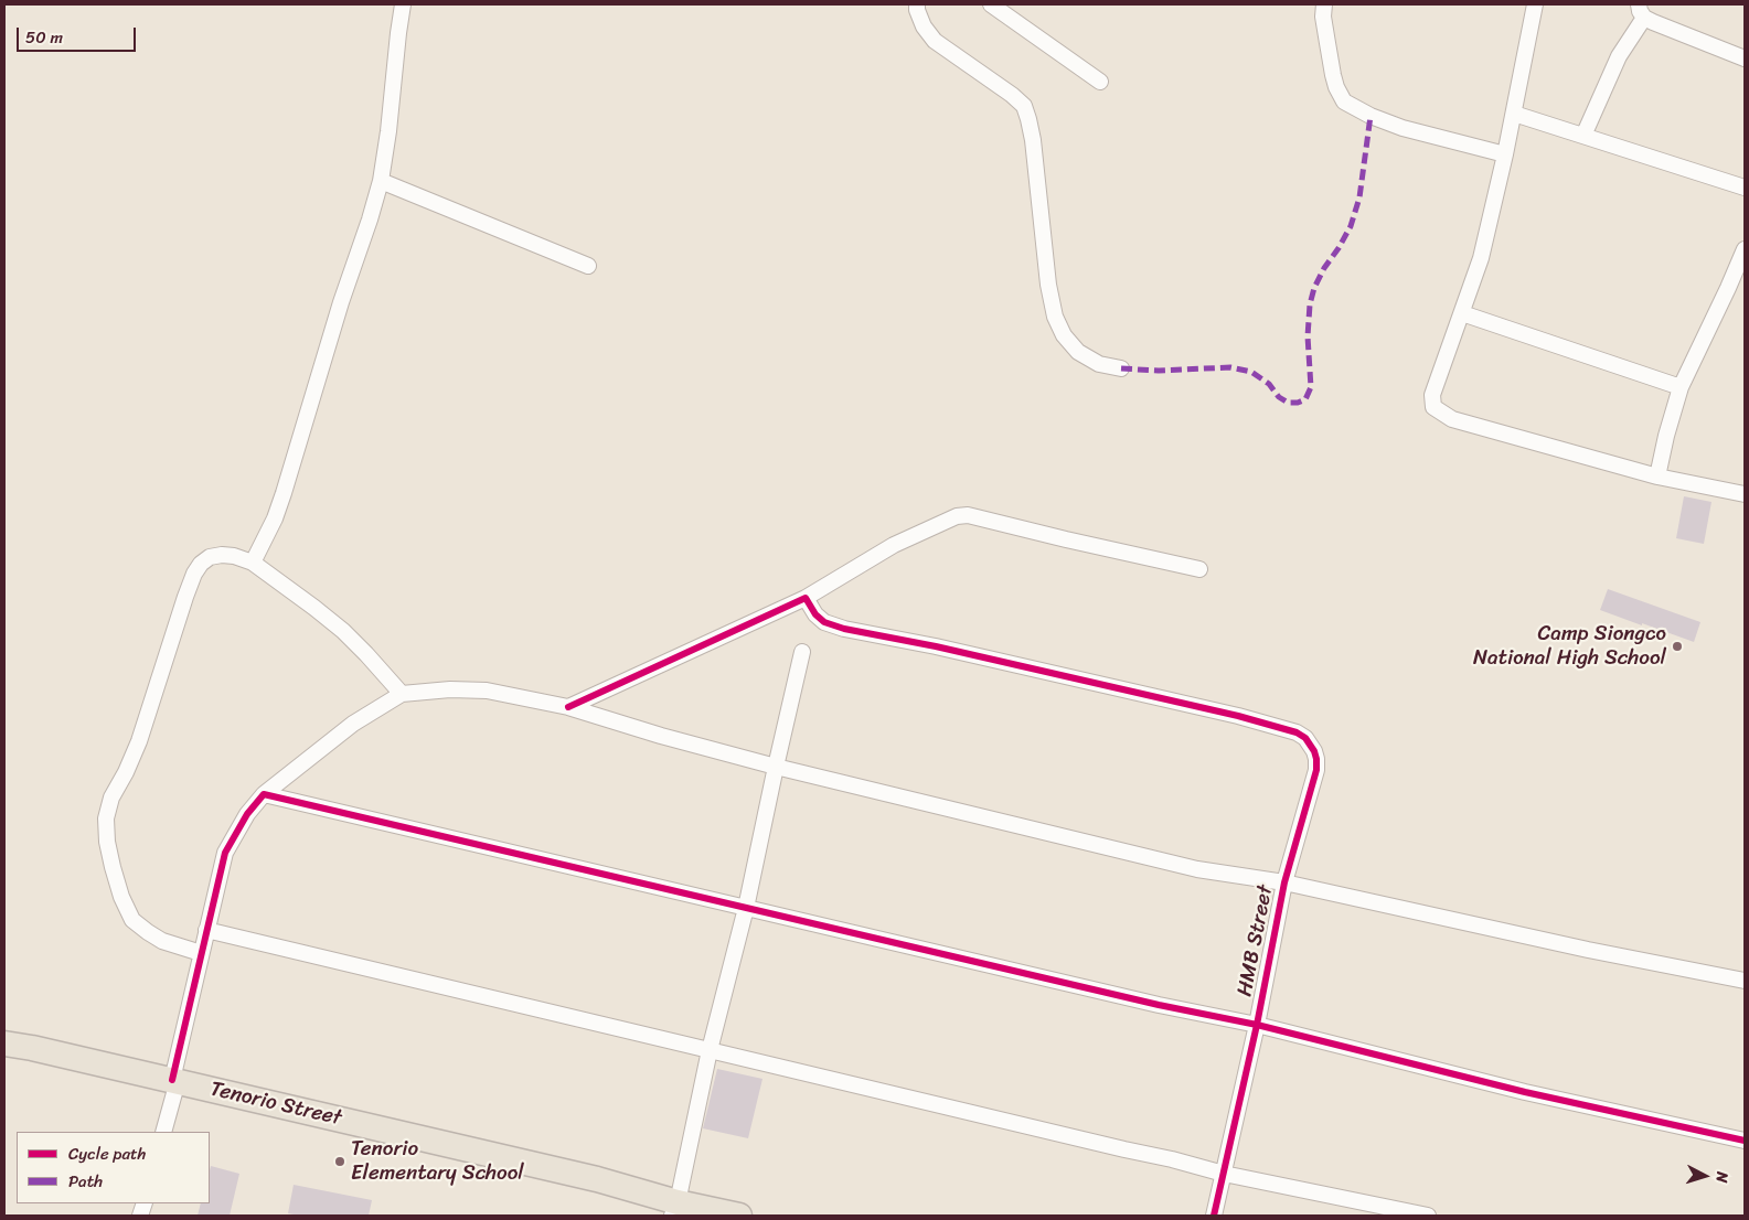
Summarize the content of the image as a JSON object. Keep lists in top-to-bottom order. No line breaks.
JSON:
{"streets":{"main road":["Tenorio Street"],"street":["HMB Street"]},"places":["Camp Siongco National High School","Tenorio Elementary School"],"legend":["Cycle path","Path"],"scale_bar":"50 m","north":"right"}
